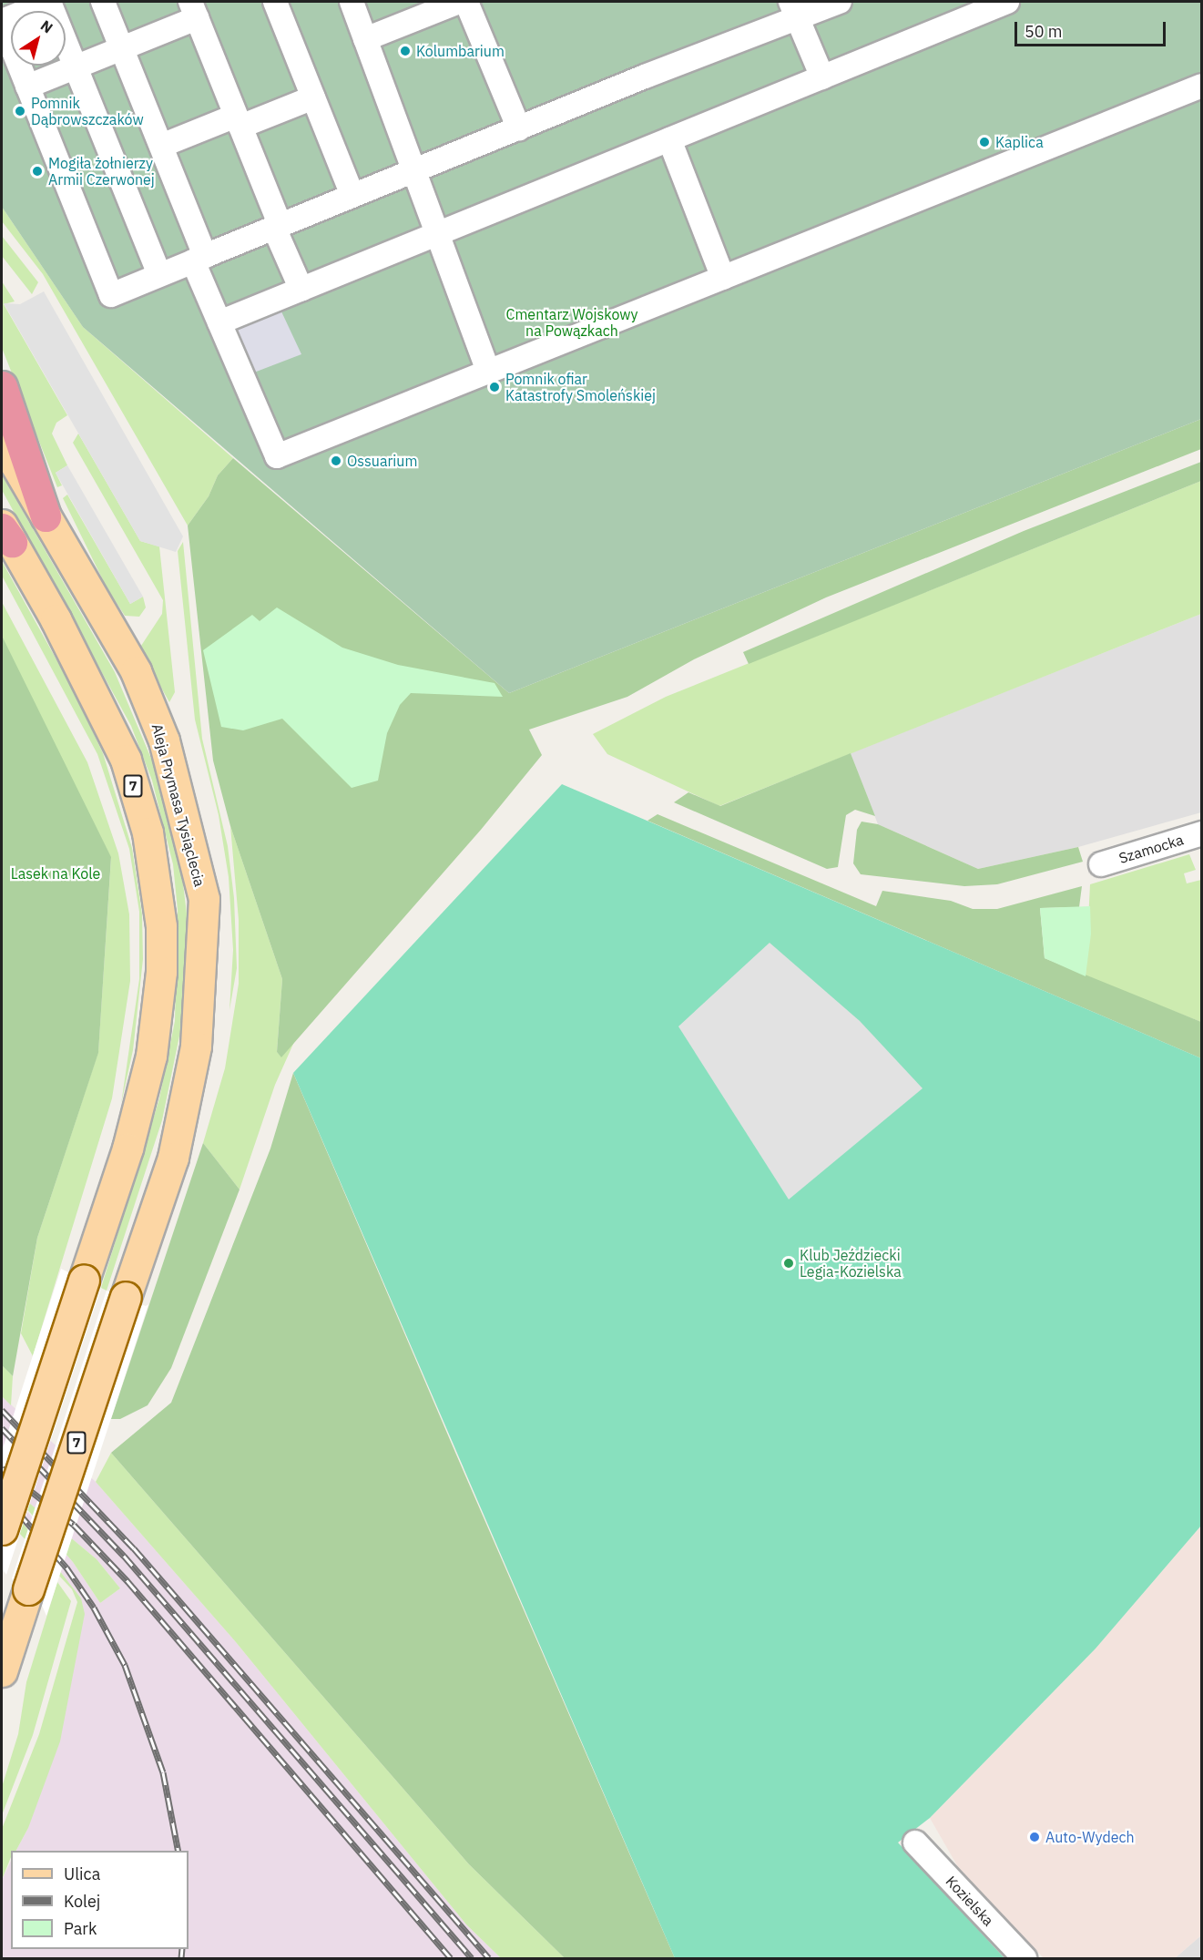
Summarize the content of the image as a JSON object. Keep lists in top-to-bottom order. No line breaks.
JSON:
{"streets":{"main road":["7","Aleja Prymasa Tysiąclecia"],"street":["Szamocka","Kozielska"]},"parks":["Cmentarz Wojskowy na Powązkach","Lasek na Kole"],"places":["Kolumbarium","Pomnik Dąbrowszczaków","Kaplica","Mogiła żołnierzy Armii Czerwonej","Pomnik ofiar Katastrofy Smoleńskiej","Ossuarium","Klub Jeździecki Legia-Kozielska","Auto-Wydech"],"legend":["Ulica","Kolej","Park"],"scale_bar":"50 m","north":"top right"}
